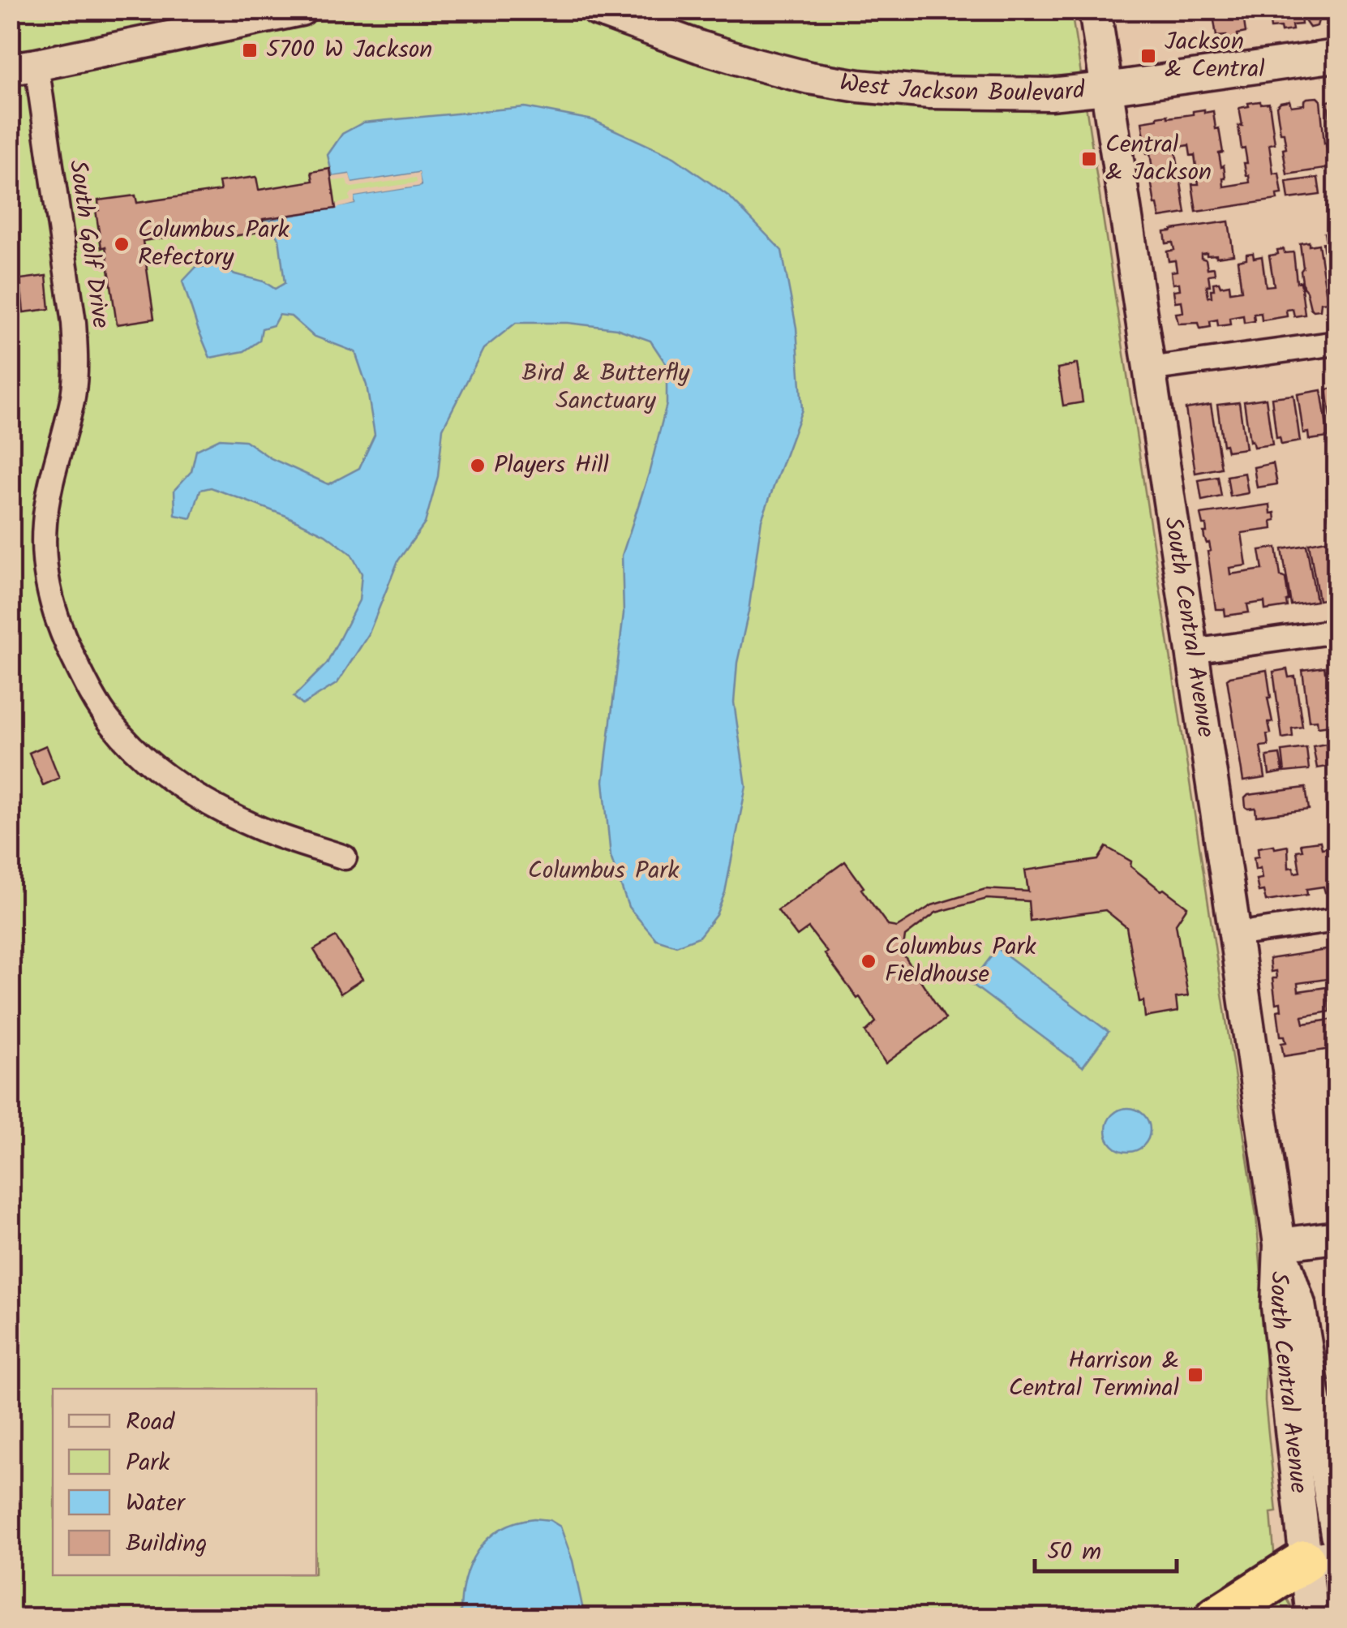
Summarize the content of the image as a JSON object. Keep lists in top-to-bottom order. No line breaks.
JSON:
{"streets":{"street":["West Jackson Boulevard","South Golf Drive","South Central Avenue"]},"crossings":[["West Jackson Boulevard","South Central Avenue"]],"parks":["Bird & Butterfly Sanctuary","Columbus Park"],"places":{"transit":["5700 W Jackson","Jackson & Central","Central & Jackson","Harrison & Central Terminal"],"other":["Columbus Park Refectory","Players Hill","Columbus Park Fieldhouse"]},"legend":["Road","Park","Water","Building"],"scale_bar":"50 m"}
